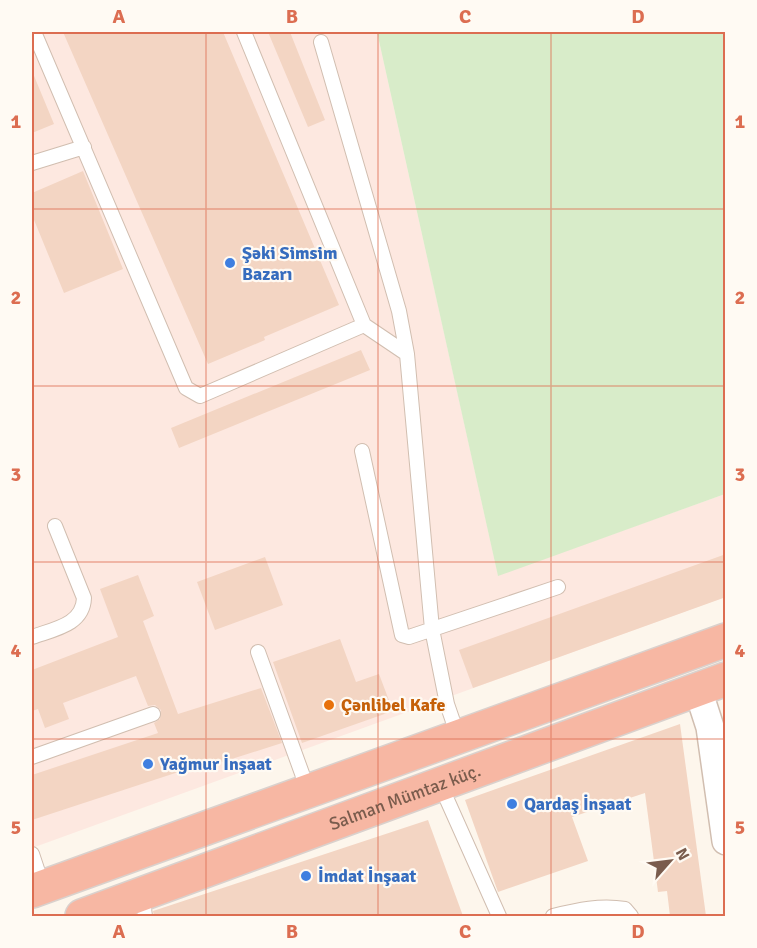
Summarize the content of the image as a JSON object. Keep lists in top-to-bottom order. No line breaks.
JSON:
{"streets":{"highway":["Salman Mümtaz küç."]},"places":["Şəki Simsim Bazarı","Çənlibel Kafe","Yağmur İnşaat","Qardaş İnşaat","İmdat İnşaat"],"north":"top right","grid":{"columns":["A","B","C","D"],"rows":["1","2","3","4","5"]}}
